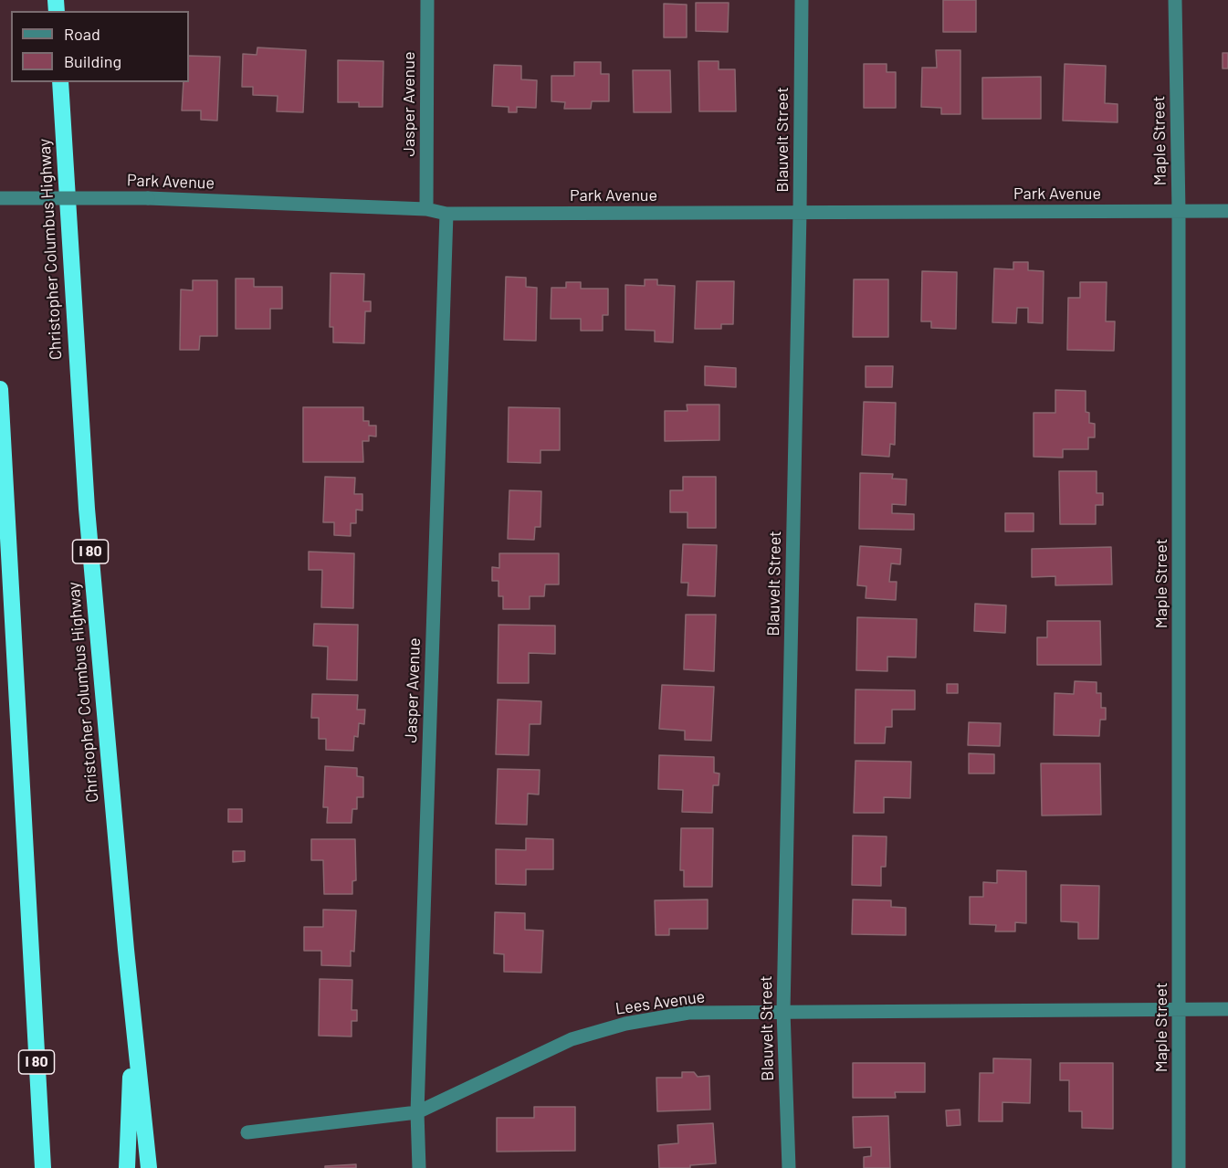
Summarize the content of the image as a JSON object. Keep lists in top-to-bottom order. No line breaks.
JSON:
{"streets":{"highway":["Christopher Columbus Highway","I 80"],"street":["Jasper Avenue","Blauvelt Street","Maple Street","Park Avenue","Lees Avenue"]},"crossings":[["Jasper Avenue","Park Avenue"],["Jasper Avenue","Lees Avenue"],["Blauvelt Street","Park Avenue"],["Blauvelt Street","Lees Avenue"],["Maple Street","Park Avenue"],["Maple Street","Lees Avenue"]],"legend":["Road","Building"]}
